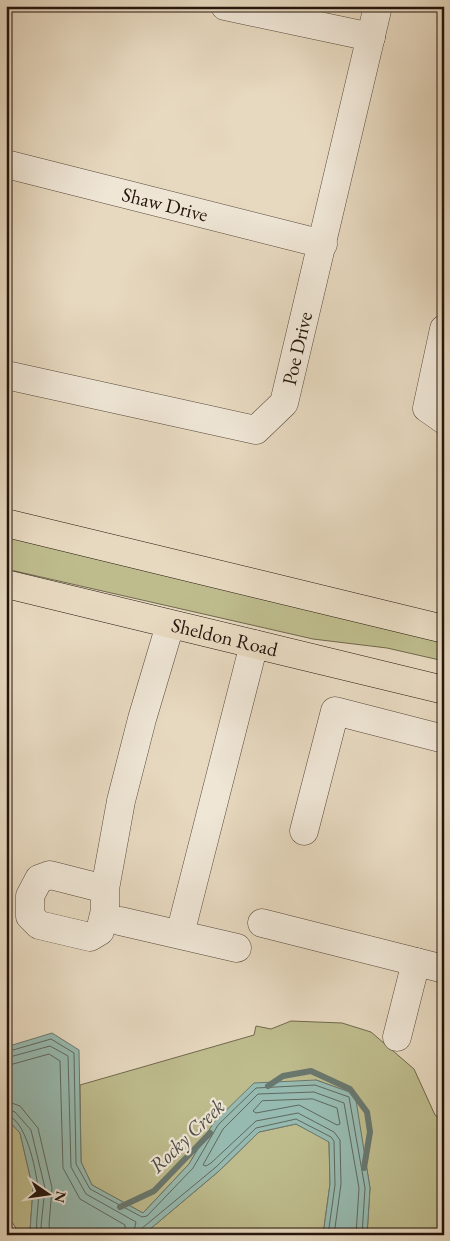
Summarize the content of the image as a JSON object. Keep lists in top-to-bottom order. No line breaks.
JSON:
{"streets":{"main road":["Sheldon Road"],"street":["Shaw Drive","Poe Drive"]},"crossings":[["Shaw Drive","Poe Drive"]],"water":["Rocky Creek"],"north":"right"}
